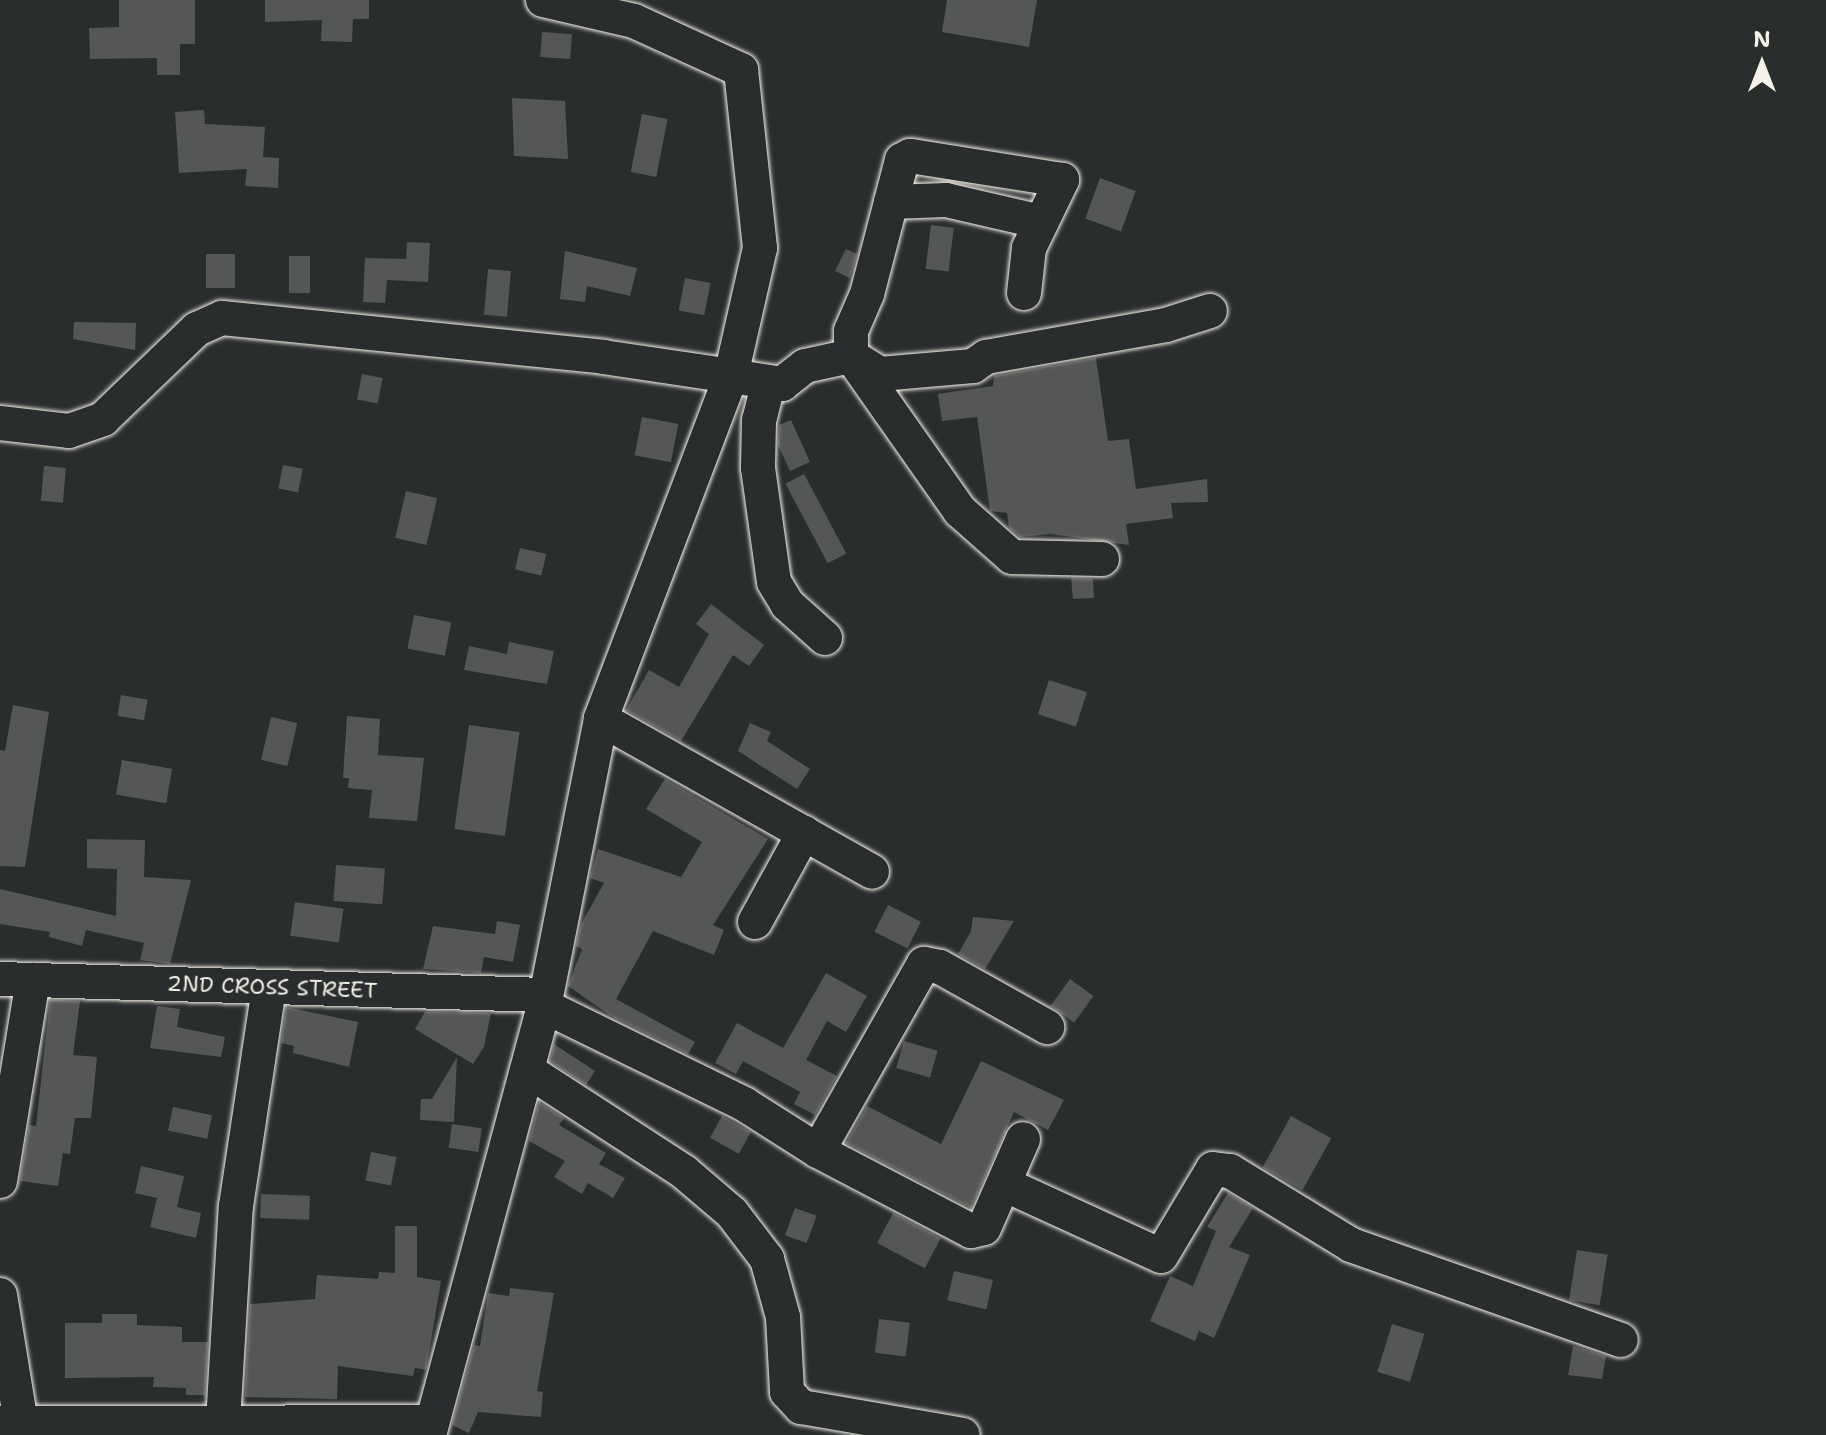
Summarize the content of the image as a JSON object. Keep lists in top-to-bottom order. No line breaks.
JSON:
{"streets":{"street":["2ND CROSS STREET"]},"north":"top"}
